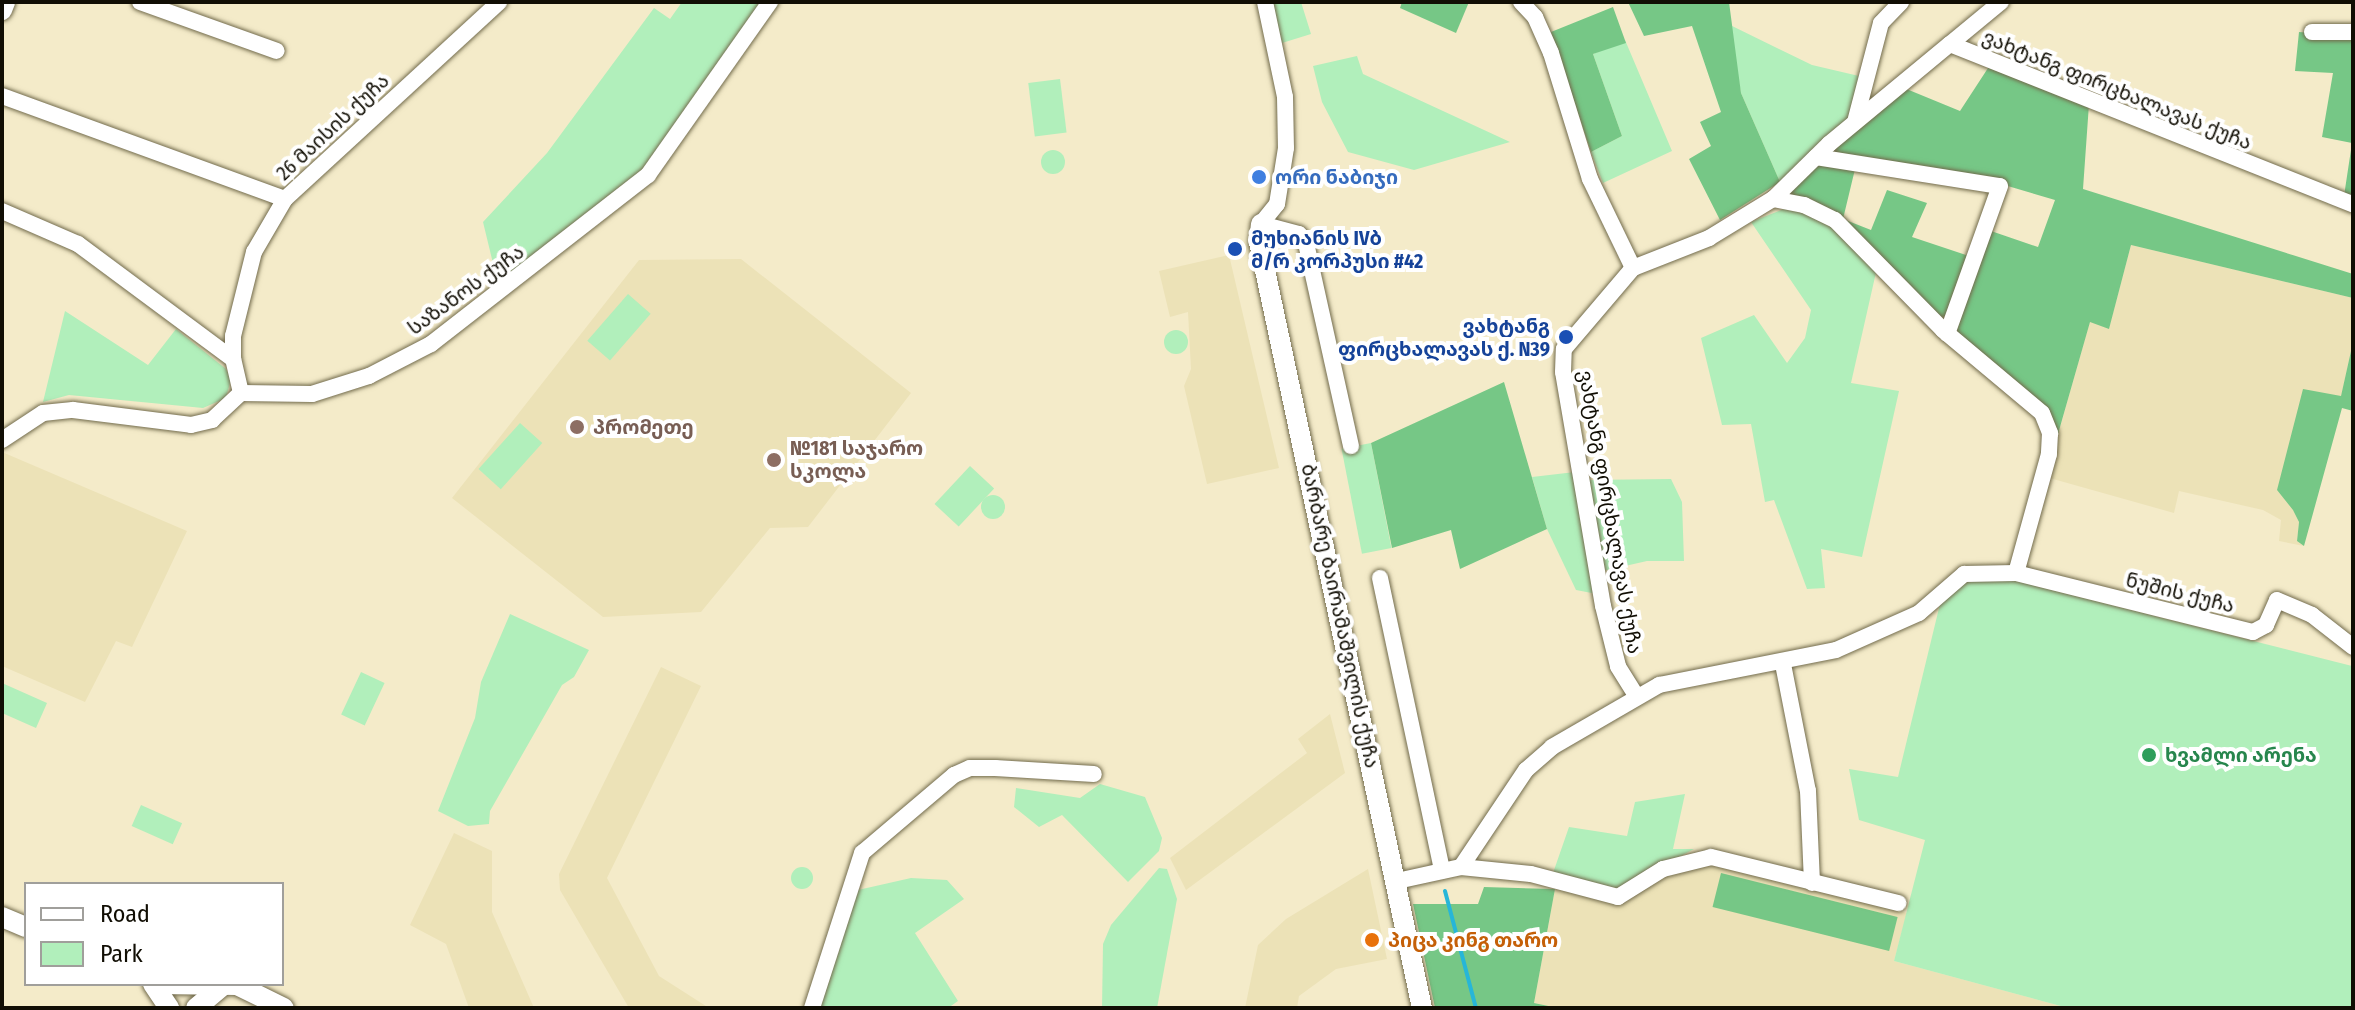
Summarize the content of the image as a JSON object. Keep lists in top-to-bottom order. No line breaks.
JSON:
{"streets":{"street":["ვახტანგ ფირცხალავას ქუჩა","26 მაისის ქუჩა","საზანოს ქუჩა","ნუშის ქუჩა","ბარბარე ბაირამაშვილის ქუჩა"]},"places":["ორი ნაბიჯი","მუხიანის IVბ მ/რ კორპუსი #42","ვახტანგ ფირცხალავას ქ. N39","პრომეთე","№181 საჯარო სკოლა","ხვამლი არენა","პიცა კინგ თარო"],"legend":["Road","Park"]}
